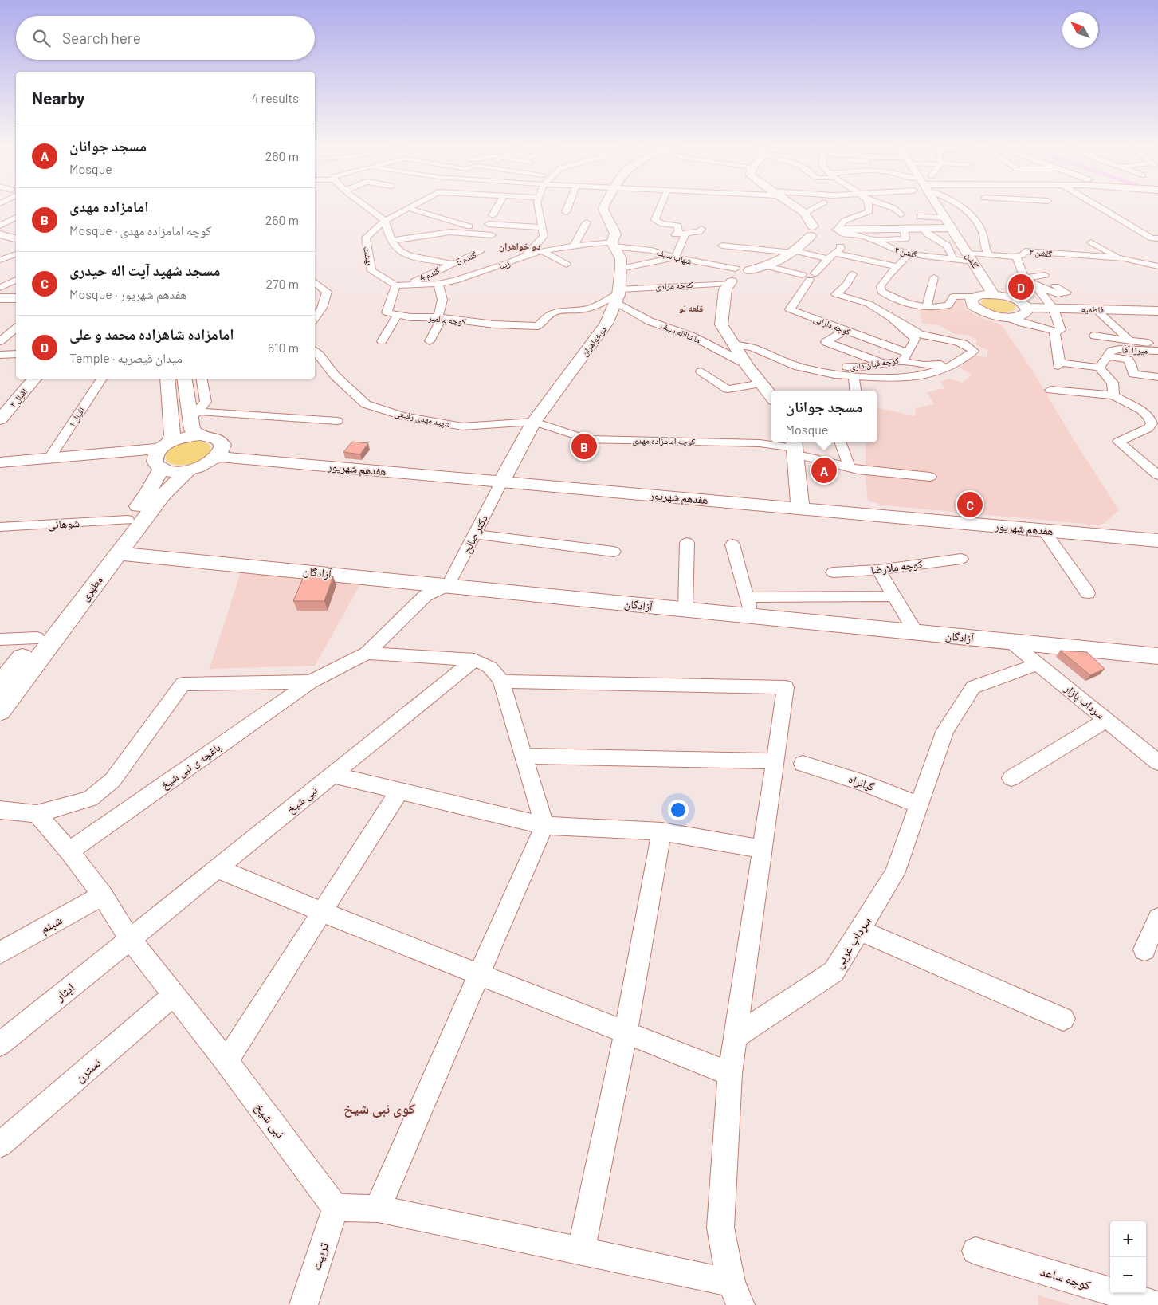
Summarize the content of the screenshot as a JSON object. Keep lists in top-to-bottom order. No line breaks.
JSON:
{"streets":{"street":["گلشن ۳","گلشن ۲","بهشت","شهاب سیف","گندم 5","گلشن","زیبا","گندم 4","کوچه مرادی","فاطمیه","کوچه مالمیر","کوچه دارابی","ماشاالله سیف","دوخواهران","میرزا آقا","کوچه قپان داری","اقبال ۲","اقبال ۱","شهید مهدی رفیعی","کوچه امامزاده مهدی","هفدهم شهریور","شوهانی","دکتر صالح","کوچه ملارضا","آزادگان","مطهری","سرداب بازار","باغچه ی نبی شیخ","گیانراه","نبی شیخ","شبنم","سرداب غربی","ایثار","نسترن","تربیت","کوچه ساعد"]},"crossings":[["گلشن ۳","گلشن"],["گلشن ۲","گلشن"],["بهشت","زیبا"],["شهاب سیف","زیبا"],["شهاب سیف","دوخواهران"],["گندم 5","گندم 4"],["زیبا","گندم 4"],["زیبا","دوخواهران"],["کوچه مرادی","کوچه مالمیر"],["کوچه مرادی","ماشاالله سیف"],["کوچه مرادی","دوخواهران"],["کوچه مالمیر","ماشاالله سیف"],["کوچه مالمیر","دوخواهران"],["کوچه دارابی","کوچه قپان داری"],["ماشاالله سیف","دوخواهران"],["دوخواهران","شهید مهدی رفیعی"],["دوخواهران","کوچه امامزاده مهدی"],["دوخواهران","هفدهم شهریور"],["دوخواهران","دکتر صالح"],["شهید مهدی رفیعی","کوچه امامزاده مهدی"],["هفدهم شهریور","دکتر صالح"],["شوهانی","مطهری"],["دکتر صالح","آزادگان"],["آزادگان","مطهری"],["آزادگان","سرداب بازار"],["سرداب بازار","سرداب غربی"],["باغچه ی نبی شیخ","نبی شیخ"],["گیانراه","سرداب غربی"],["نبی شیخ","شبنم"],["نبی شیخ","ایثار"],["نبی شیخ","نسترن"],["نبی شیخ","تربیت"]],"districts":["دو خواهران","قلعه نو","کوی نبی شیخ"],"north":"top left","page":{"search":"Search here","heading":["Nearby","4 results"],"list":[{"mark":"A","name":"مسجد جوانان","note":"Mosque","value":"260 m"},{"mark":"B","name":"امامزاده مهدی","note":"Mosque · کوچه امامزاده مهدی","value":"260 m"},{"mark":"C","name":"مسجد شهید آیت اله حیدری","note":"Mosque · هفدهم شهریور","value":"270 m"},{"mark":"D","name":"امامزاده شاهزاده محمد و علی","note":"Temple · میدان قیصریه","value":"610 m"}],"pins":["D","B","A","C"],"popup":["مسجد جوانان","Mosque"],"map_buttons":["+","−"]}}
